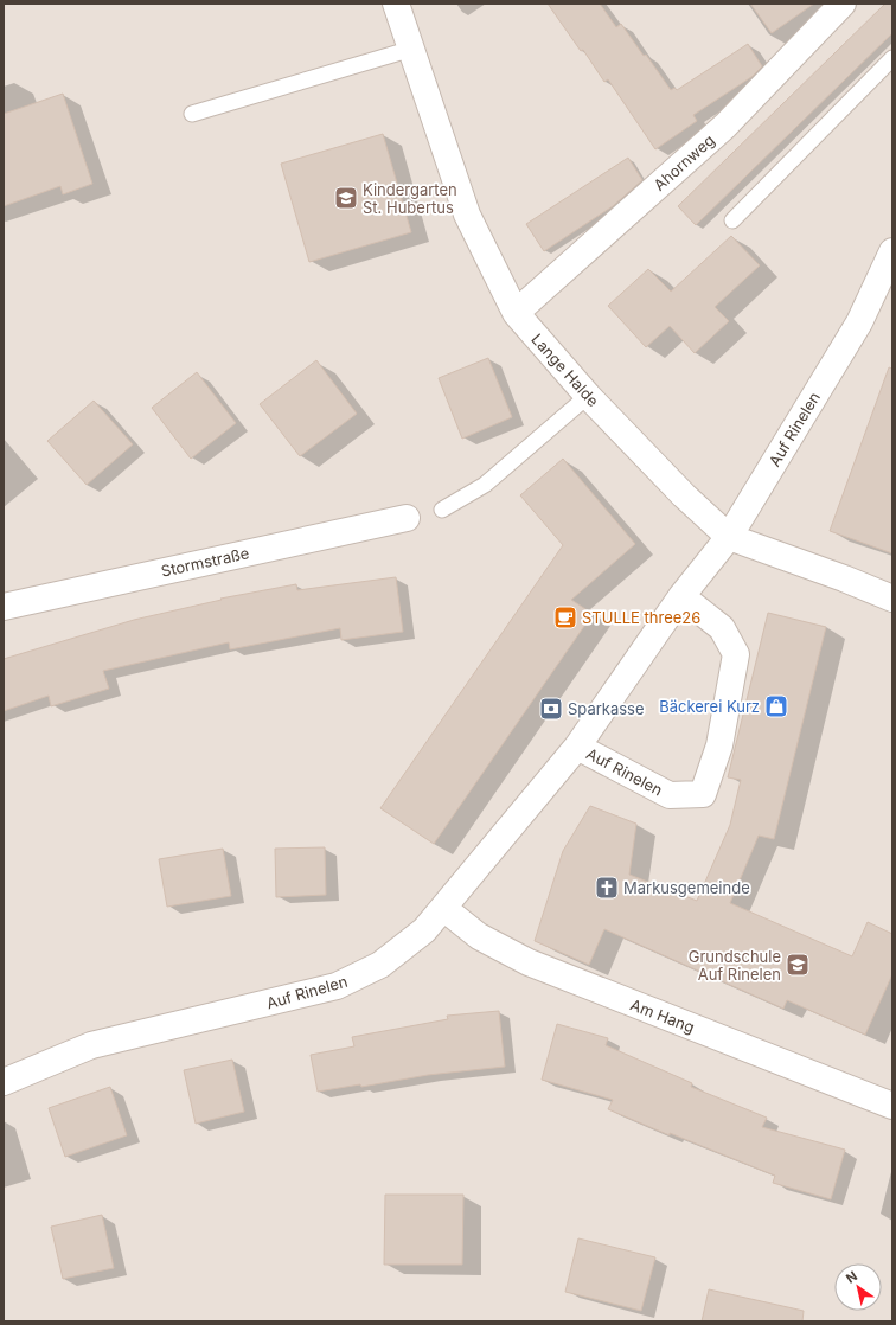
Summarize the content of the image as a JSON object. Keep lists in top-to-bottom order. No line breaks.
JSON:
{"streets":{"street":["Ahornweg","Lange Halde","Auf Rinelen","Stormstraße","Am Hang"]},"crossings":[["Ahornweg","Lange Halde"],["Lange Halde","Auf Rinelen"],["Auf Rinelen","Am Hang"]],"places":{"school or university":["Kindergarten St. Hubertus","Grundschule Auf Rinelen"],"cafe":["STULLE three26"],"shop":["Bäckerei Kurz"],"bank":["Sparkasse"],"church":["Markusgemeinde"]},"north":"top left"}
